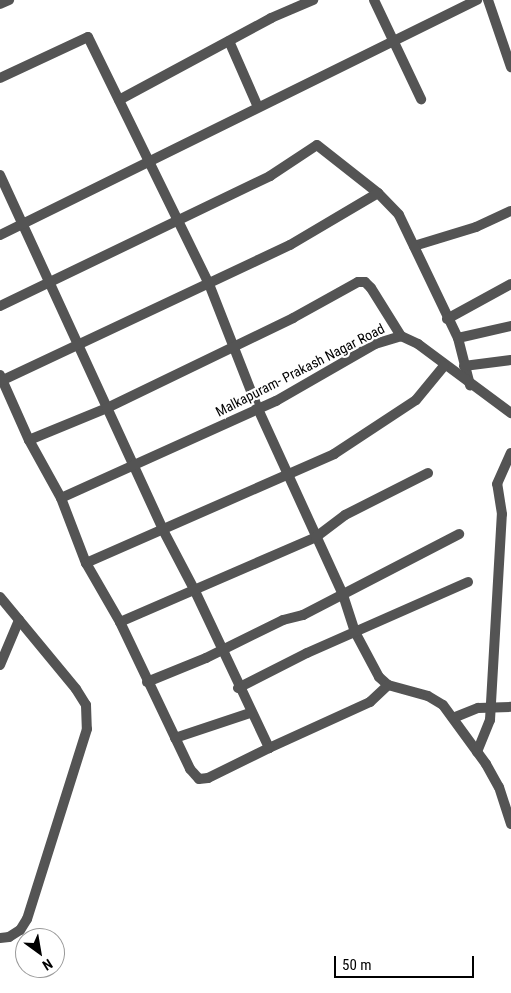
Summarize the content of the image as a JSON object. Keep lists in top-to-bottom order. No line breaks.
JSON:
{"streets":{"street":["Malkapuram- Prakash Nagar Road"]},"scale_bar":"50 m","north":"bottom right"}
